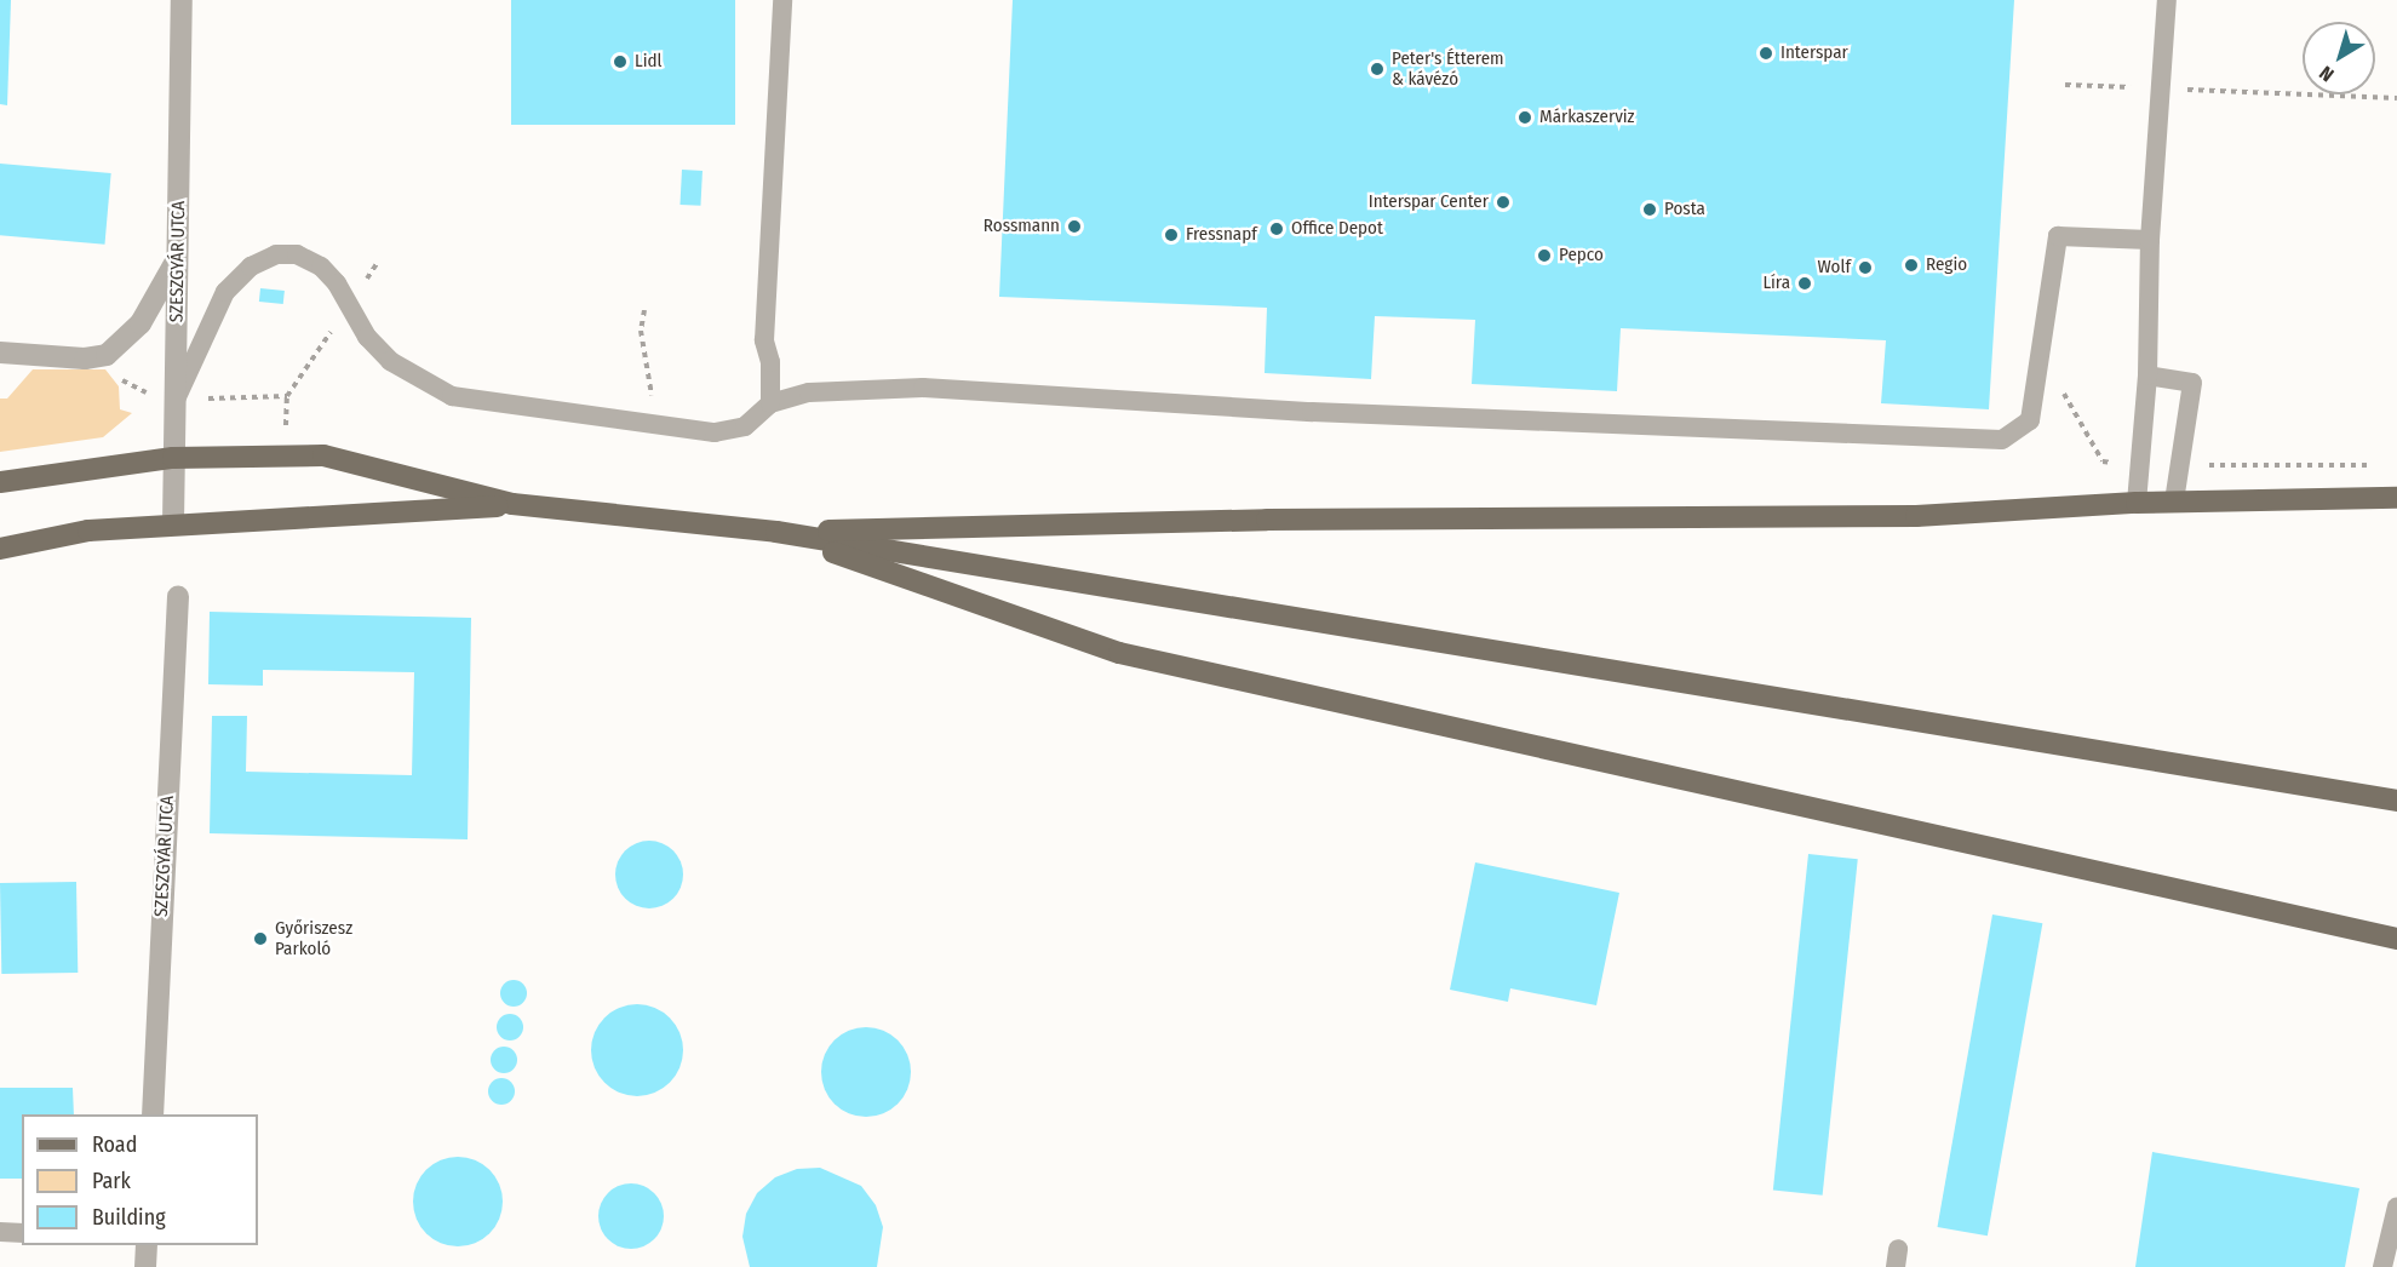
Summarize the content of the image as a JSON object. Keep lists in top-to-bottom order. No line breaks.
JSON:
{"streets":{"street":["SZESZGYÁR UTCA"]},"places":["Interspar","Lidl","Peter's Étterem & kávézó","Márkaszerviz","Interspar Center","Posta","Rossmann","Office Depot","Fressnapf","Pepco","Regio","Wolf","Líra","Győriszesz Parkoló"],"legend":["Road","Park","Building"],"north":"bottom left"}
